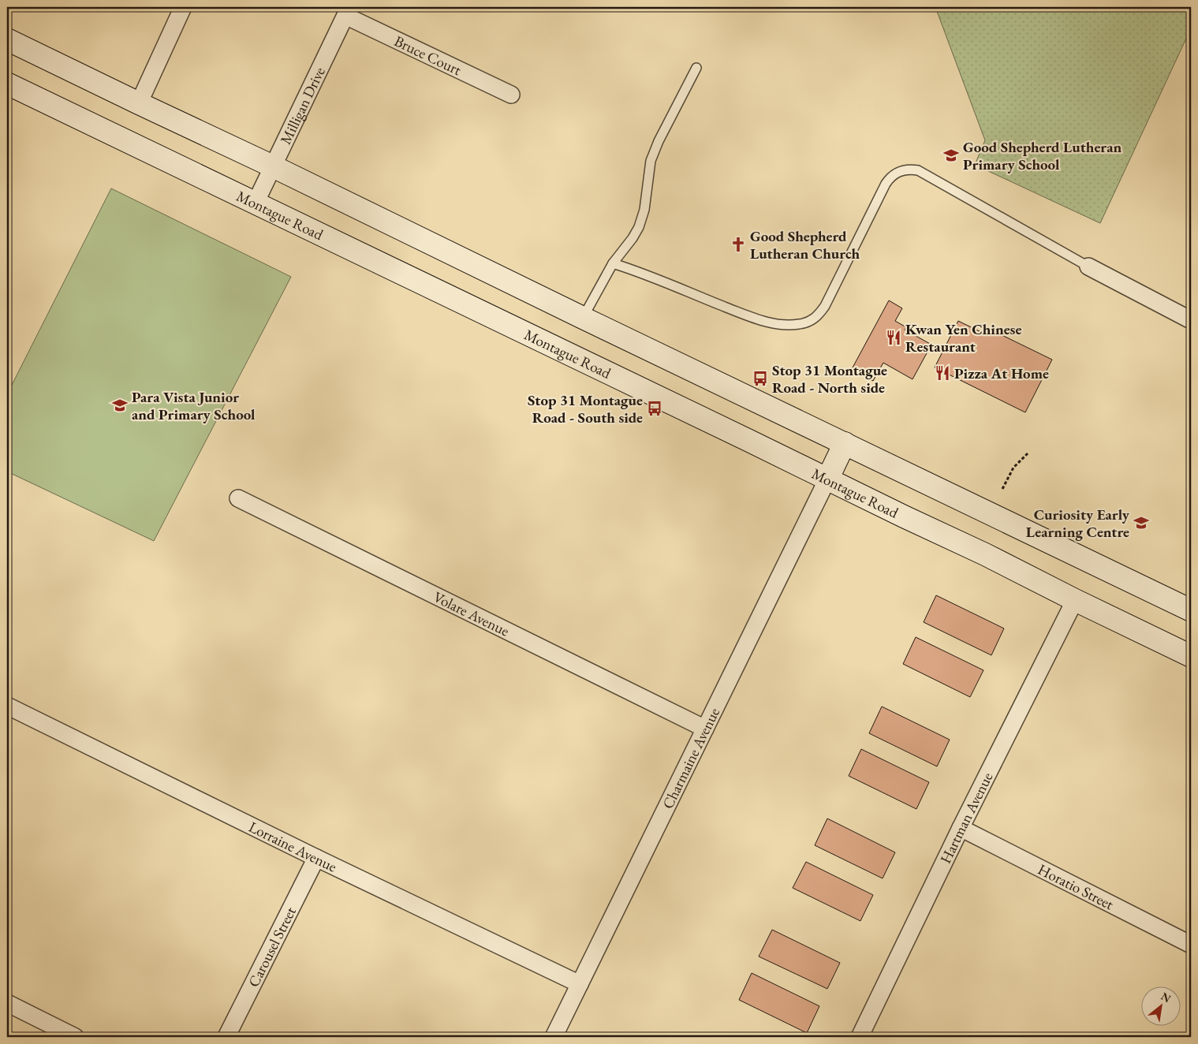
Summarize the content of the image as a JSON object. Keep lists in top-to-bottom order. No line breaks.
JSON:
{"streets":{"main road":["Montague Road"],"street":["Bruce Court","Milligan Drive","Volare Avenue","Charmaine Avenue","Hartman Avenue","Lorraine Avenue","Horatio Street","Carousel Street"]},"crossings":[["Bruce Court","Milligan Drive"],["Milligan Drive","Montague Road"],["Montague Road","Charmaine Avenue"],["Montague Road","Hartman Avenue"],["Volare Avenue","Charmaine Avenue"],["Charmaine Avenue","Lorraine Avenue"],["Hartman Avenue","Horatio Street"],["Lorraine Avenue","Carousel Street"]],"places":{"school or university":["Good Shepherd Lutheran Primary School","Para Vista Junior and Primary School","Curiosity Early Learning Centre"],"church":["Good Shepherd Lutheran Church"],"restaurant":["Kwan Yen Chinese Restaurant","Pizza At Home"],"bus stop":["Stop 31 Montague Road - North side","Stop 31 Montague Road - South side"]},"north":"top right"}
